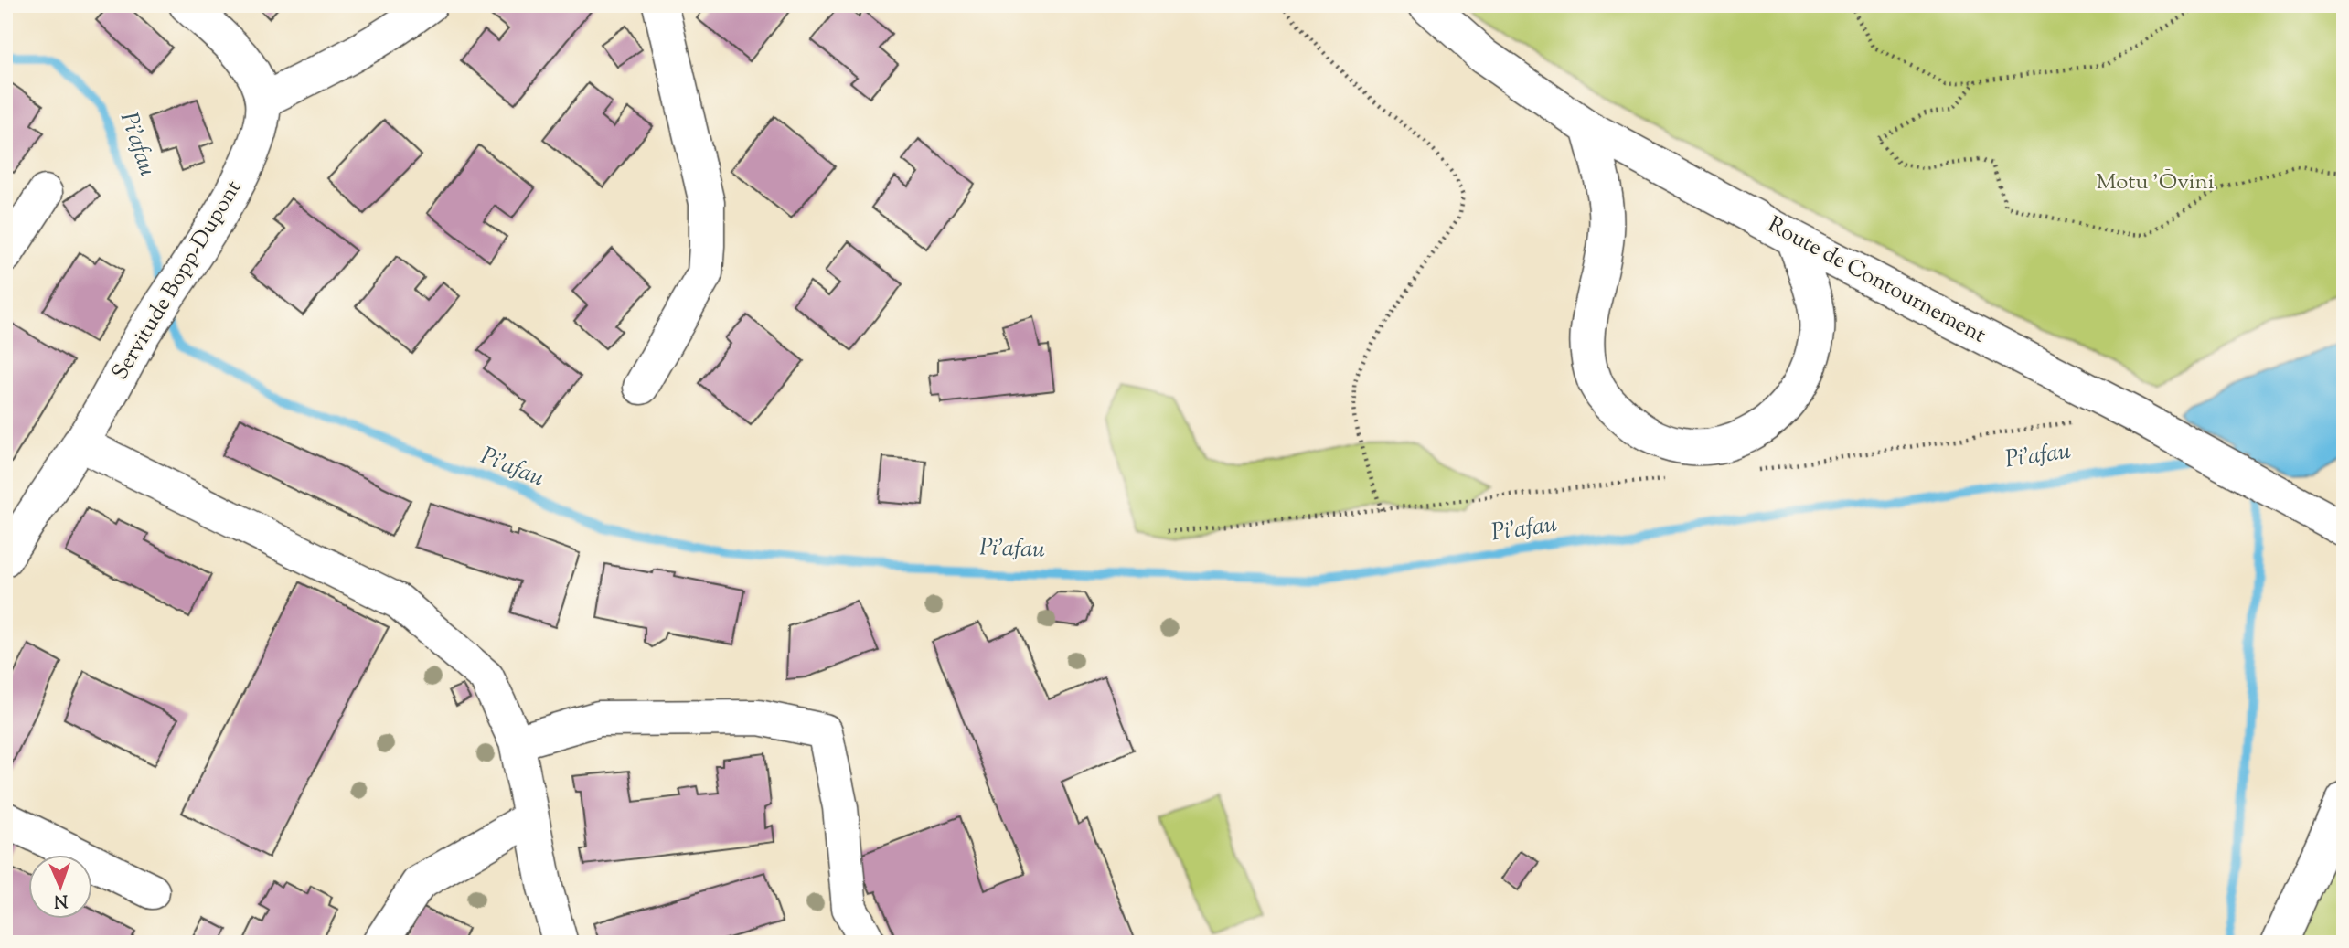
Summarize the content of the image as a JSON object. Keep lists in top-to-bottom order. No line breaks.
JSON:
{"streets":{"street":["Servitude Bopp-Dupont","Route de Contournement"]},"water":["Pi'afau"],"parks":["Motu 'Ōvini"],"north":"bottom"}
